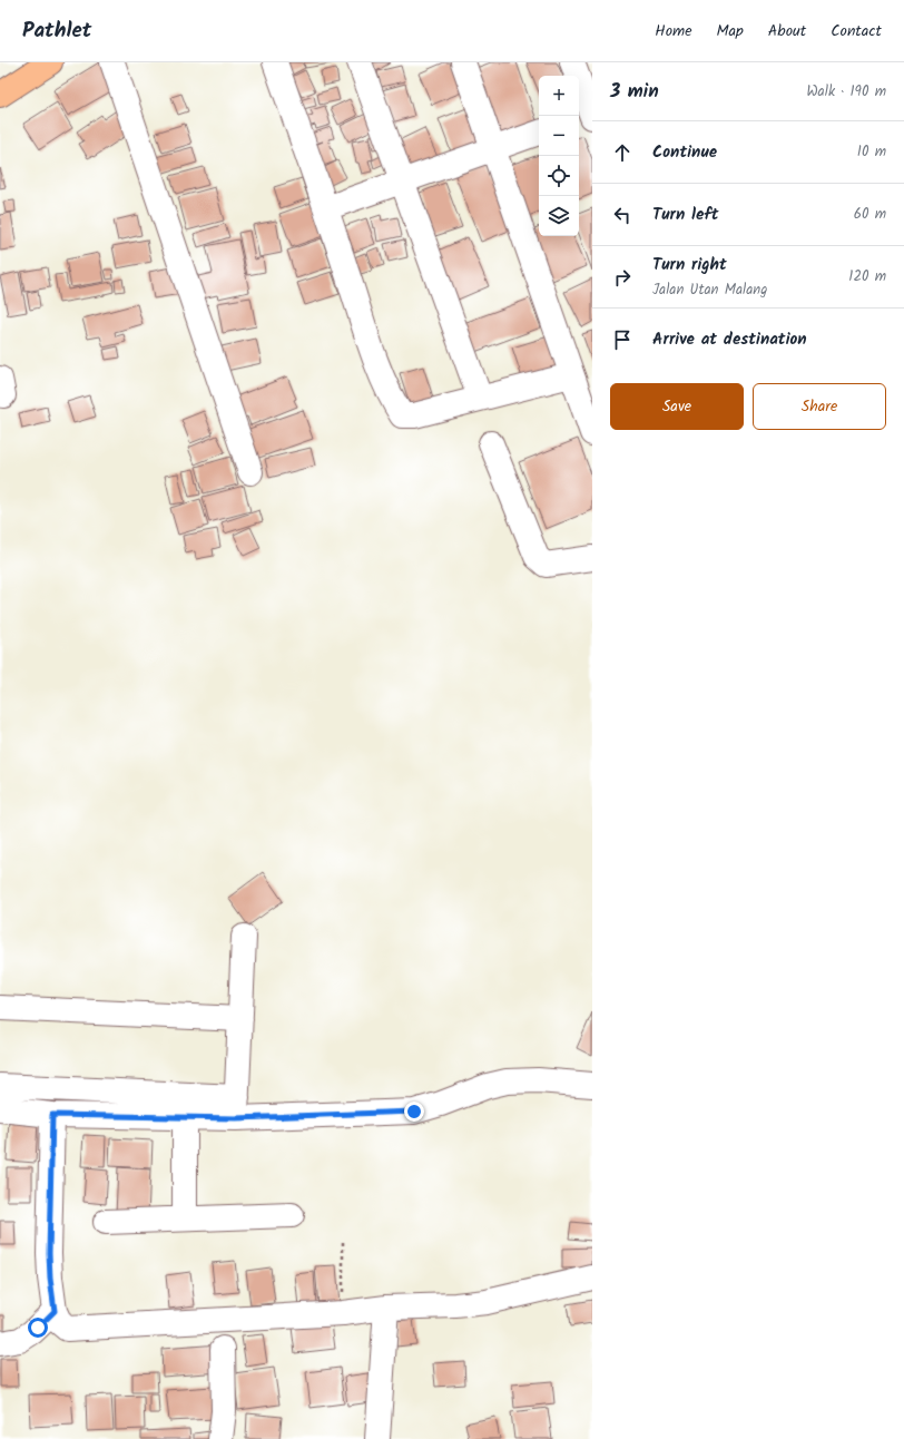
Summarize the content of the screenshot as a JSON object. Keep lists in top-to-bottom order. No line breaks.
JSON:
{"page":{"header":"Pathlet","nav":["Home","Map","About","Contact"],"heading":["3 min","Walk · 190 m"],"map_buttons":["+","−"],"list":[["Continue","10 m"],["Turn left","60 m"],["Turn right","Jalan Utan Malang","120 m"],"Arrive at destination"],"buttons":["Save","Share"]}}
